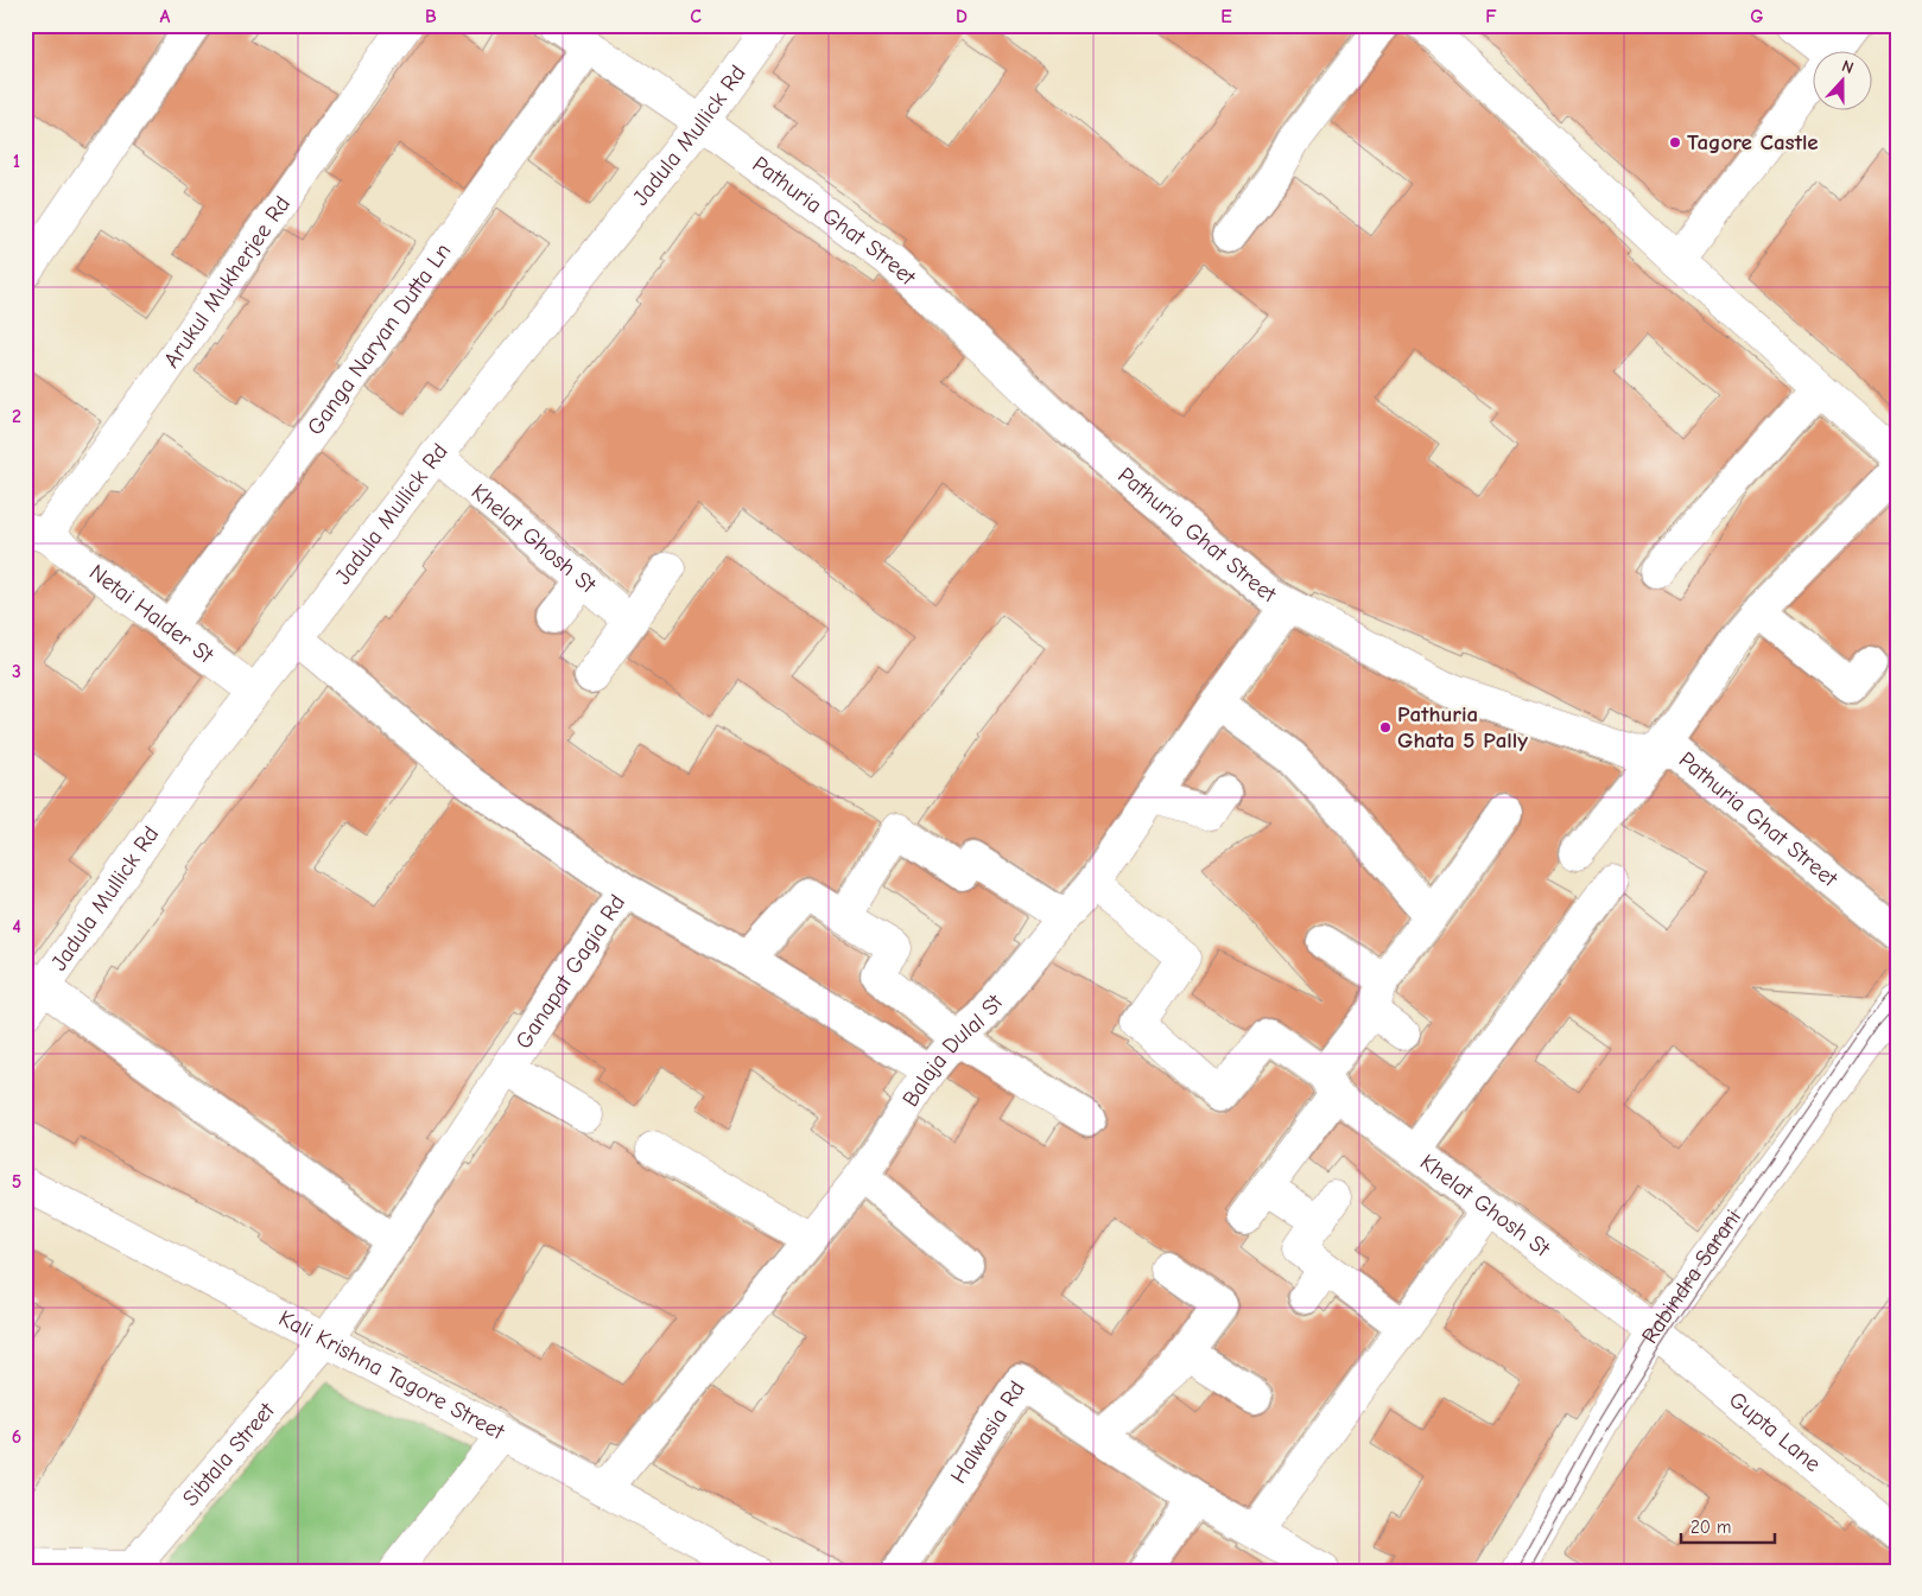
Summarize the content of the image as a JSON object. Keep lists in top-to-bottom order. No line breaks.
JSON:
{"streets":{"main road":["Jadula Mullick Rd","Pathuria Ghat Street","Arukul Mukherjee Rd","Ganga Naryan Dutta Ln","Khelat Ghosh St","Netai Halder St","Ganapat Gagia Rd","Balaja Dulal St","Rabindra Sarani","Kali Krishna Tagore Street","Gupta Lane","Halwasia Rd","Sibtala Street"]},"crossings":[["Jadula Mullick Rd","Pathuria Ghat Street"],["Jadula Mullick Rd","Khelat Ghosh St"],["Jadula Mullick Rd","Netai Halder St"],["Jadula Mullick Rd","Ganapat Gagia Rd"],["Pathuria Ghat Street","Ganga Naryan Dutta Ln"],["Pathuria Ghat Street","Balaja Dulal St"],["Arukul Mukherjee Rd","Netai Halder St"],["Ganga Naryan Dutta Ln","Netai Halder St"],["Khelat Ghosh St","Balaja Dulal St"],["Khelat Ghosh St","Rabindra Sarani"],["Khelat Ghosh St","Gupta Lane"],["Ganapat Gagia Rd","Kali Krishna Tagore Street"],["Ganapat Gagia Rd","Sibtala Street"],["Balaja Dulal St","Kali Krishna Tagore Street"],["Rabindra Sarani","Gupta Lane"],["Kali Krishna Tagore Street","Sibtala Street"]],"places":["Tagore Castle","Pathuria Ghata 5 Pally"],"scale_bar":"20 m","north":"top","grid":{"columns":["A","B","C","D","E","F","G"],"rows":["1","2","3","4","5","6"]}}
